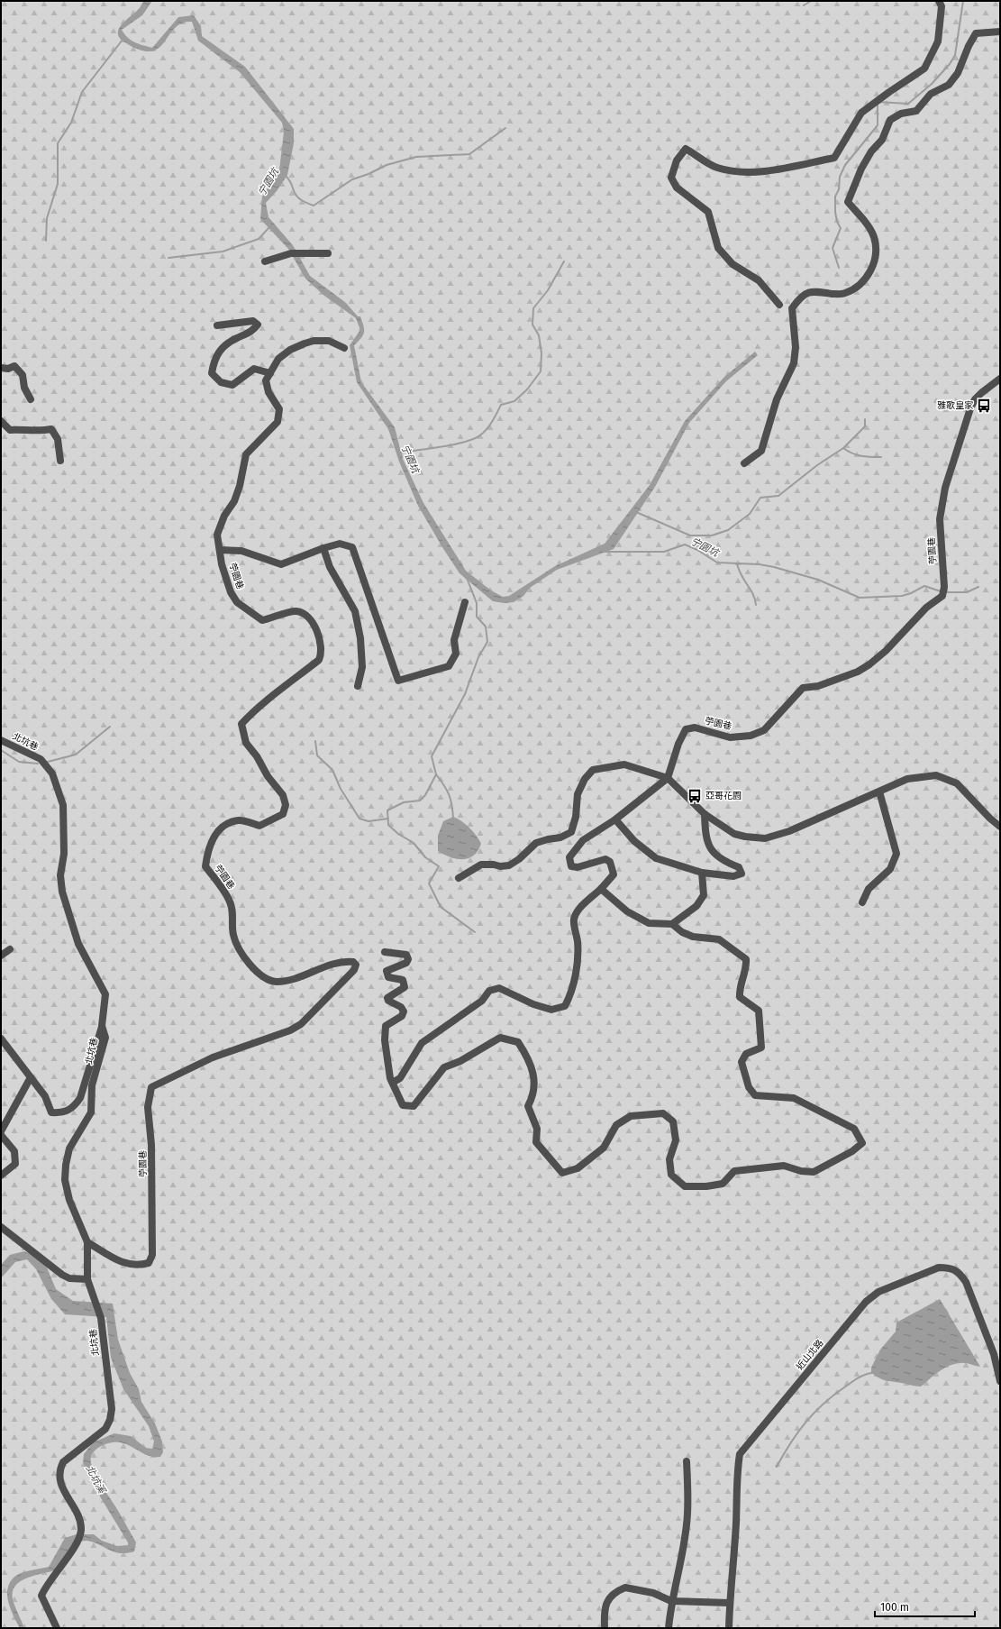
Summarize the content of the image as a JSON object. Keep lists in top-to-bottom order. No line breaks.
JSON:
{"streets":{"street":["苧園巷","北坑巷","近山北路"]},"crossings":[["苧園巷","北坑巷"]],"water":["宁園坑","北坑溪"],"places":{"bus stop":["雅歌皇家","亞哥花園"]},"scale_bar":"100 m"}
